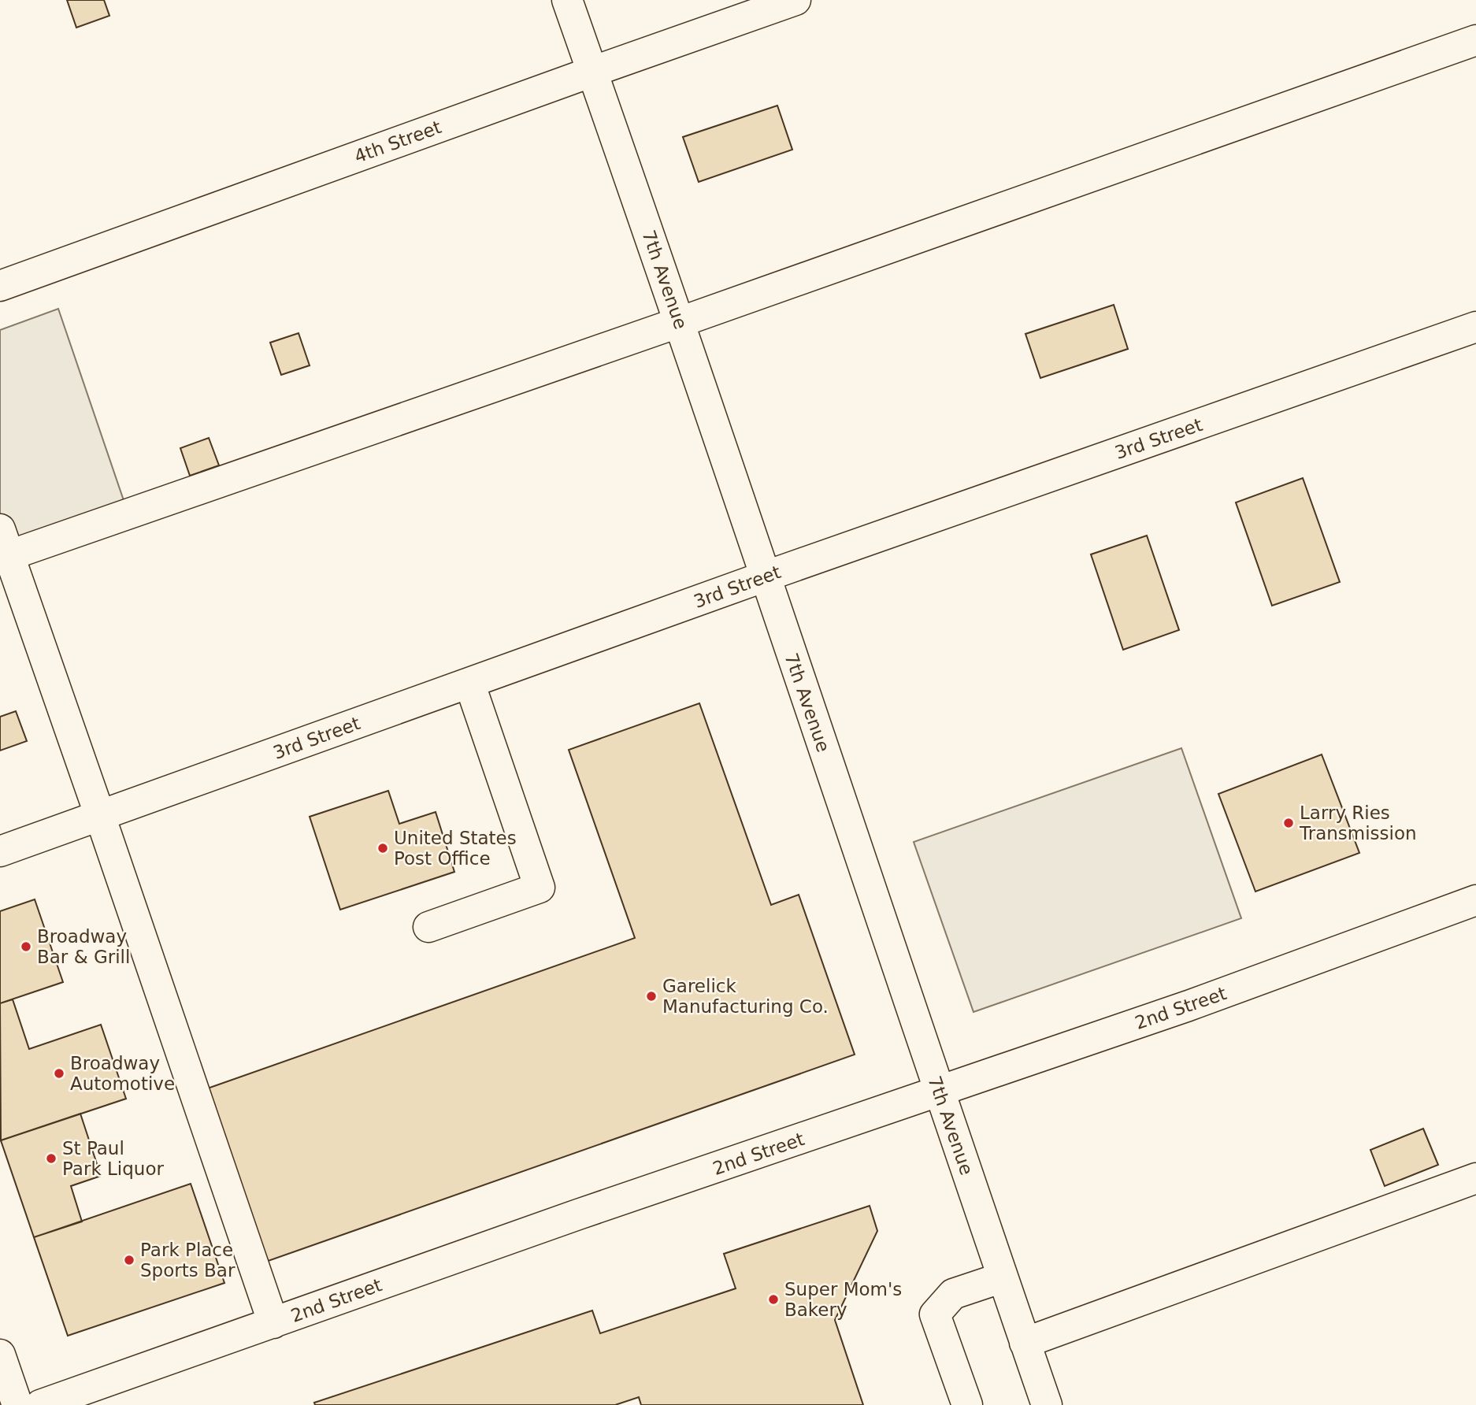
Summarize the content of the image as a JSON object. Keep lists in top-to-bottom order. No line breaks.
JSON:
{"streets":{"street":["4th Street","7th Avenue","3rd Street","2nd Street"]},"crossings":[["4th Street","7th Avenue"],["7th Avenue","3rd Street"],["7th Avenue","2nd Street"]],"places":["Larry Ries Transmission","United States Post Office","Broadway Bar & Grill","Garelick Manufacturing Co.","Broadway Automotive","St Paul Park Liquor","Park Place Sports Bar","Super Mom's Bakery"]}
